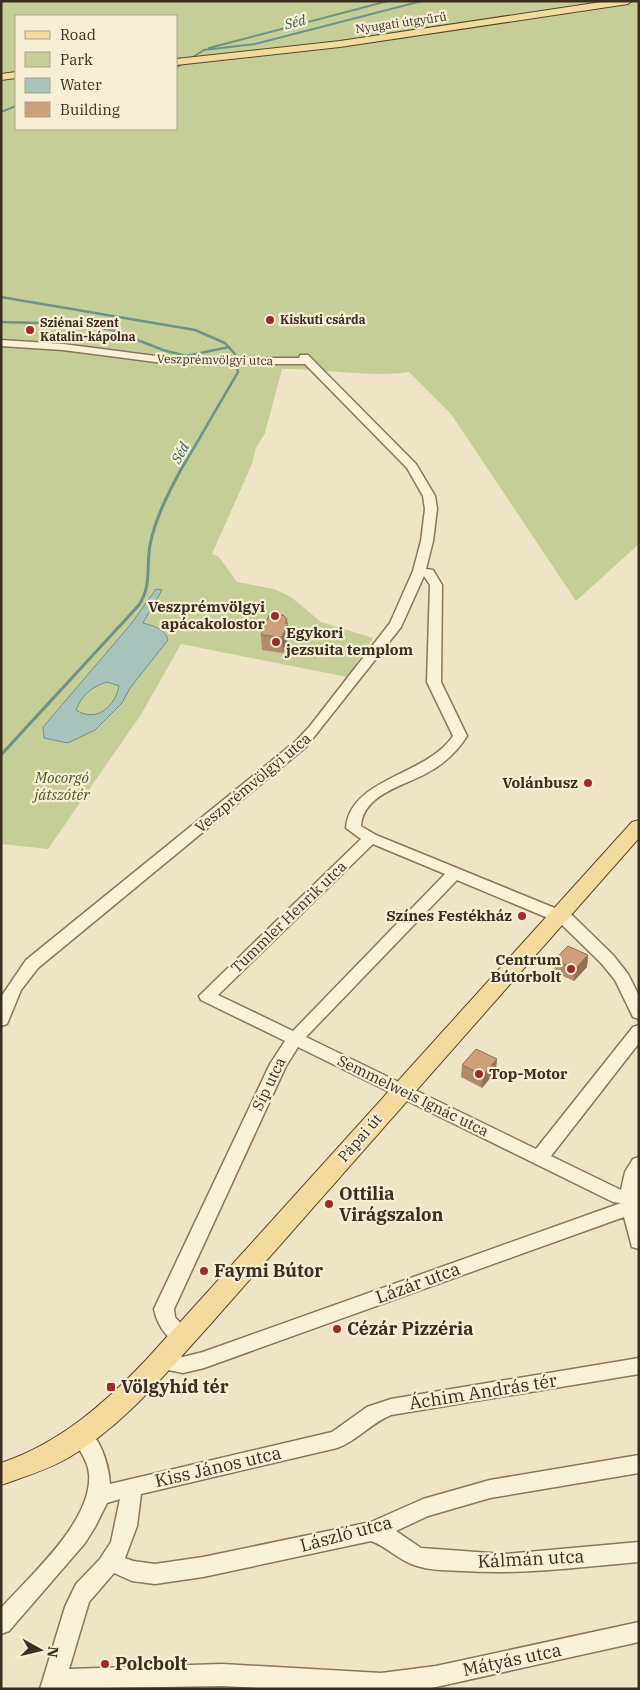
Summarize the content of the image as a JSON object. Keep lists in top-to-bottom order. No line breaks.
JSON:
{"streets":{"main road":["Nyugati útgyűrű","Pápai út"],"street":["Veszprémvölgyi utca","Tummler Henrik utca","Síp utca","Semmelweis Ignác utca","Lázár utca","Áchim András tér","Kiss János utca","László utca","Kálmán utca","Mátyás utca"]},"crossings":[["Tummler Henrik utca","Semmelweis Ignác utca"],["Síp utca","Semmelweis Ignác utca"],["Síp utca","Pápai út"],["Semmelweis Ignác utca","Pápai út"],["Semmelweis Ignác utca","Lázár utca"],["Pápai út","Lázár utca"],["Áchim András tér","Kiss János utca"],["László utca","Kálmán utca"]],"water":["Séd"],"parks":["Mocorgó játszótér"],"places":{"other":["Kiskuti csárda","Sziénai Szent Katalin-kápolna","Veszprémvölgyi apácakolostor","Egykori jezsuita templom","Volánbusz","Színes Festékház","Centrum Bútorbolt","Top-Motor","Ottilia Virágszalon","Faymi Bútor","Cézár Pizzéria","Polcbolt"],"transit":["Völgyhíd tér"]},"legend":["Road","Park","Water","Building"],"north":"right"}
